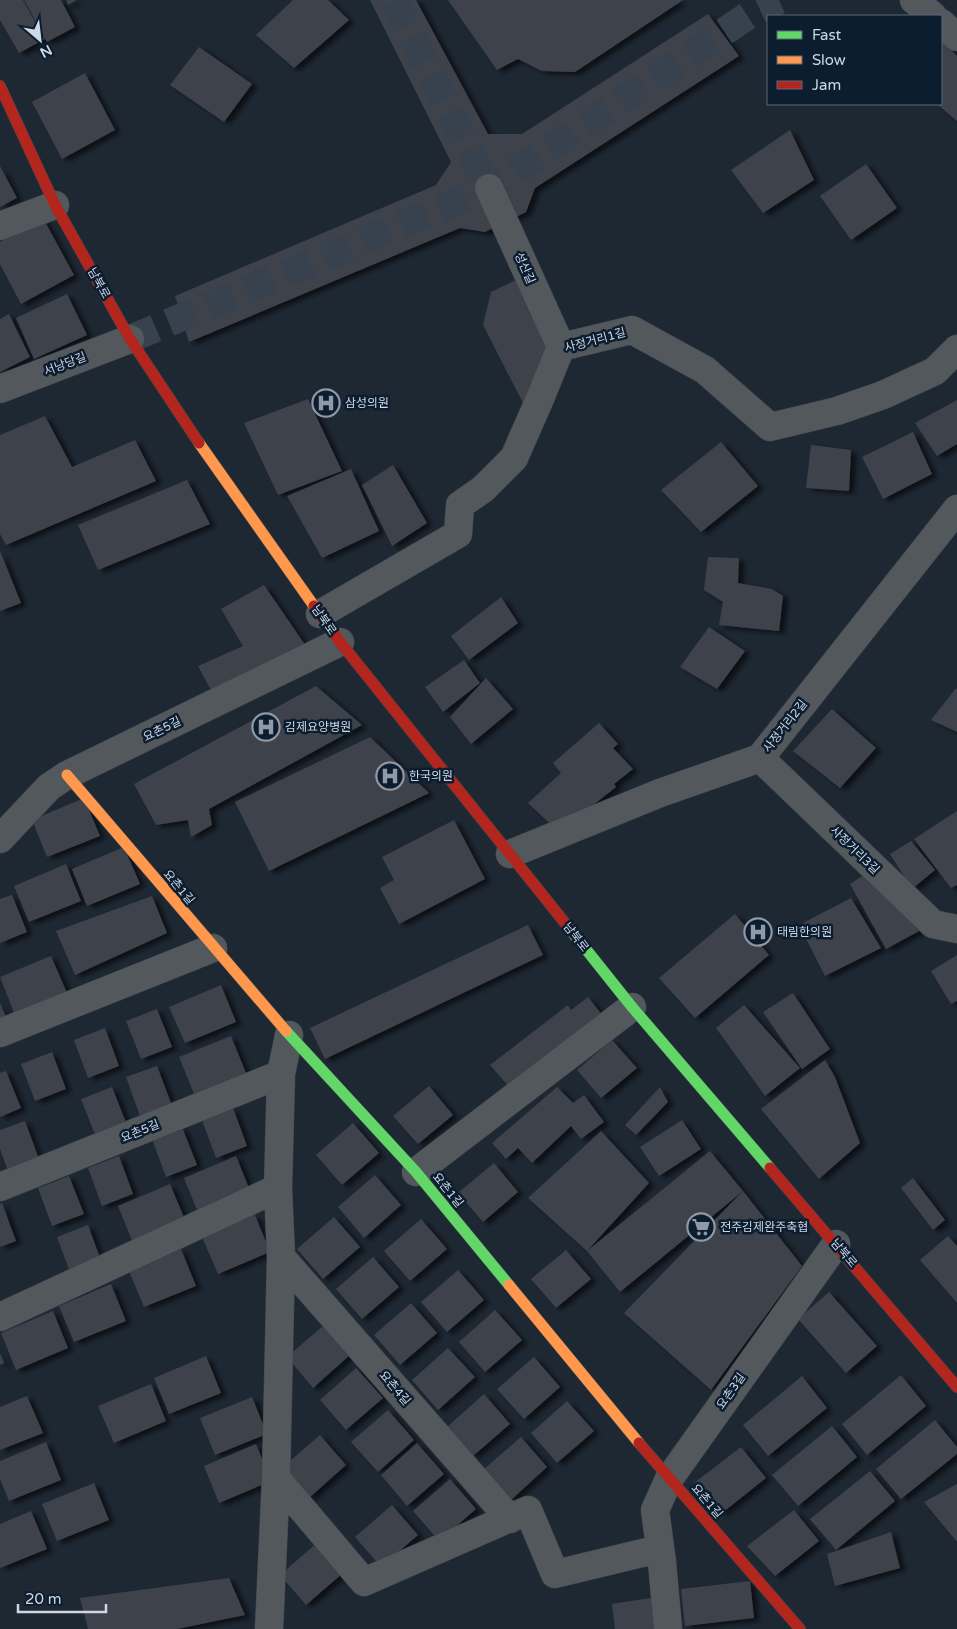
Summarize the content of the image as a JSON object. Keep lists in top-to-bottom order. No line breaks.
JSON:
{"streets":{"main road":["남북로","요촌1길"],"street":["성산길","사정거리1길","서낭당길","사정거리2길","요촌5길","사정거리3길","요촌4길","요촌3길"]},"crossings":[["성산길","사정거리1길"],["남북로","사정거리1길"],["남북로","서낭당길"],["남북로","사정거리2길"],["남북로","요촌5길"],["남북로","요촌3길"],["사정거리2길","사정거리3길"],["요촌5길","요촌1길"],["요촌1길","요촌3길"]],"places":{"hospital":["삼성의원","김제요양병원","한국의원","태림한의원"],"supermarket":["전주김제완주축협"]},"legend":["Fast","Slow","Jam"],"scale_bar":"20 m","north":"bottom right"}
